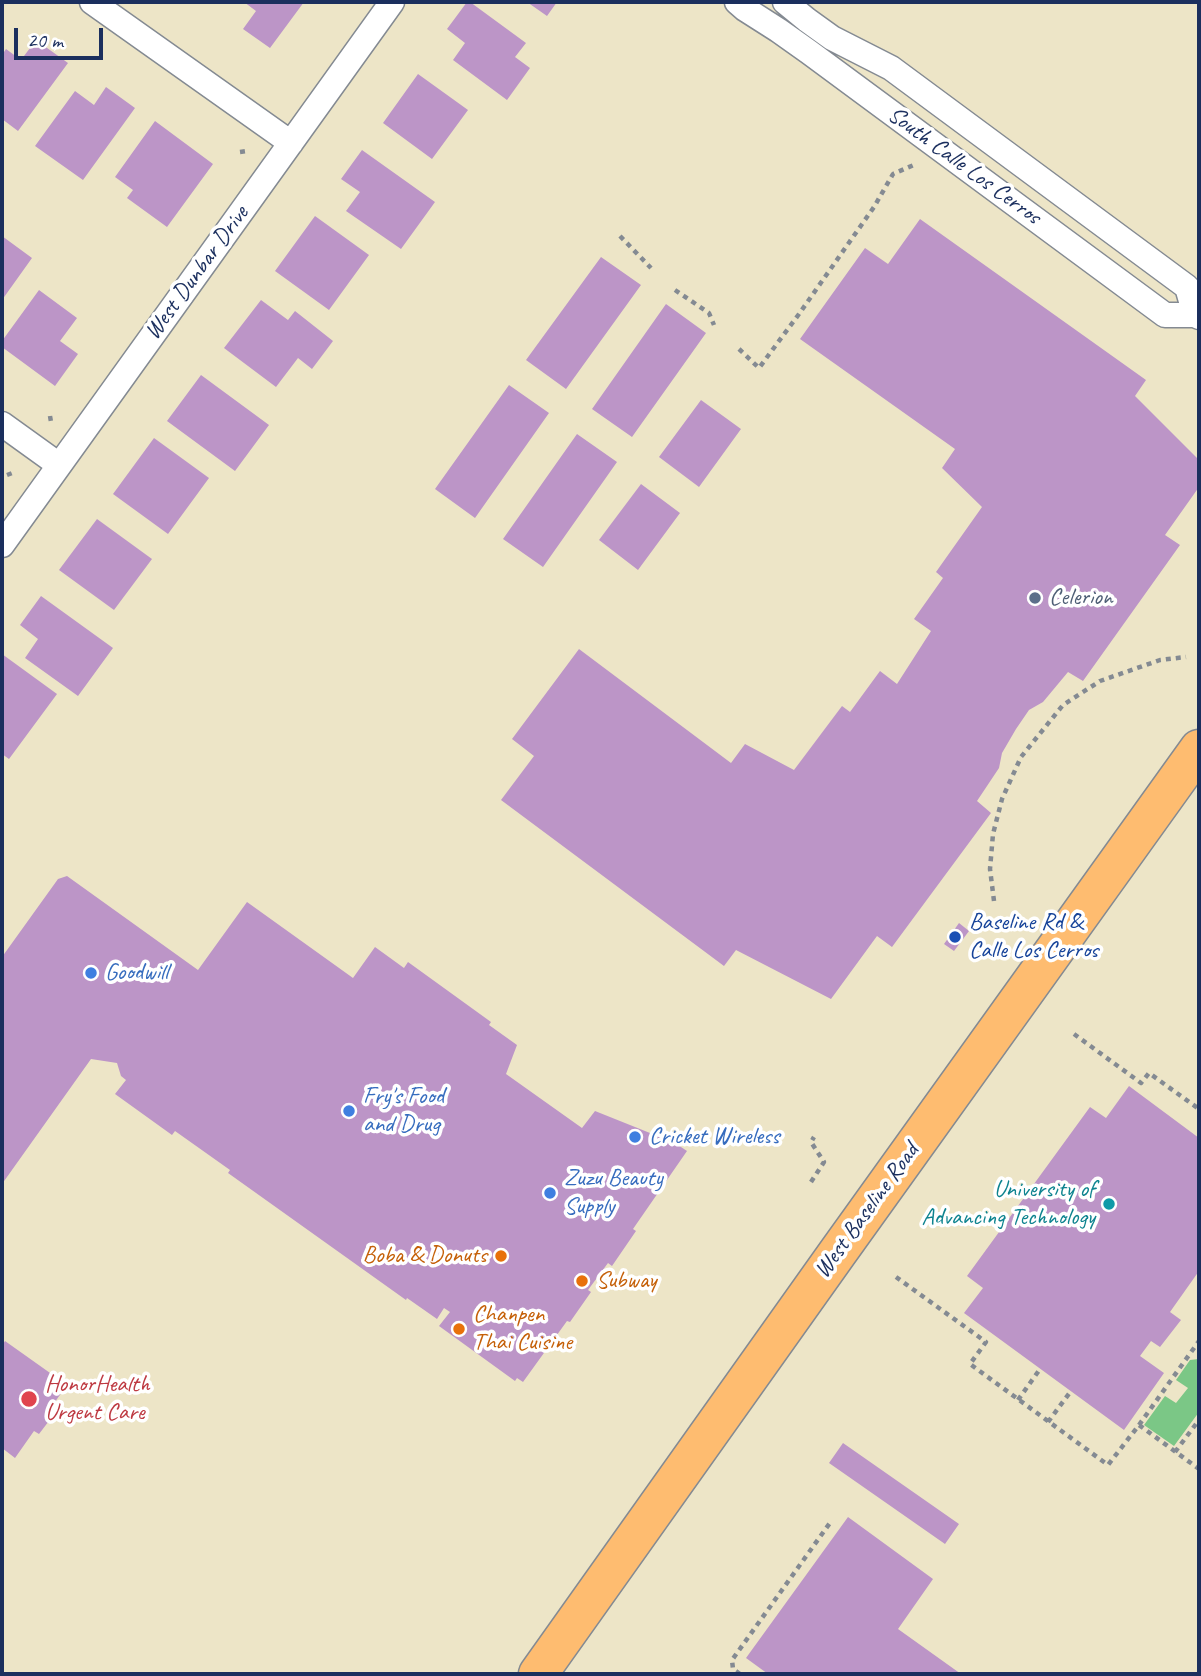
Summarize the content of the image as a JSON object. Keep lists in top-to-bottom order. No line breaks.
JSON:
{"streets":{"main road":["West Baseline Road"],"street":["South Calle Los Cerros","West Dunbar Drive"]},"places":["Celerion","Baseline Rd & Calle Los Cerros","Goodwill","Fry's Food and Drug","Cricket Wireless","Zuzu Beauty Supply","University of Advancing Technology","Boba & Donuts","Subway","Chanpen Thai Cuisine","HonorHealth Urgent Care"],"scale_bar":"20 m"}
